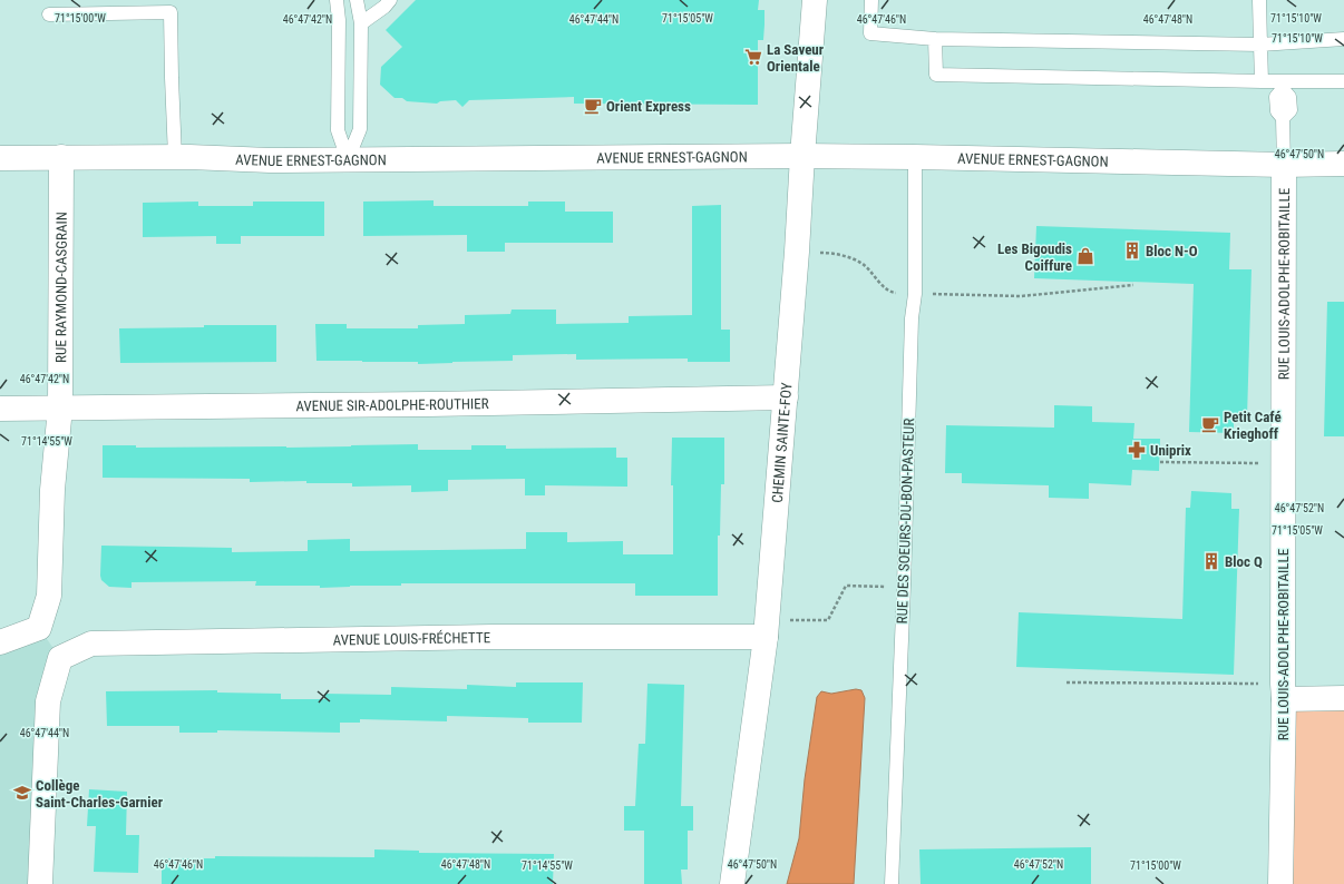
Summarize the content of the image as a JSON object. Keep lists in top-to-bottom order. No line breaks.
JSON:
{"streets":{"street":["AVENUE ERNEST-GAGNON","RUE LOUIS-ADOLPHE-ROBITAILLE","RUE RAYMOND-CASGRAIN","AVENUE SIR-ADOLPHE-ROUTHIER","CHEMIN SAINTE-FOY","AVENUE LOUIS-FRÉCHETTE"],"lane":["RUE DES SOEURS-DU-BON-PASTEUR"]},"crossings":[["AVENUE ERNEST-GAGNON","RUE LOUIS-ADOLPHE-ROBITAILLE"],["AVENUE ERNEST-GAGNON","RUE RAYMOND-CASGRAIN"],["AVENUE ERNEST-GAGNON","CHEMIN SAINTE-FOY"],["AVENUE ERNEST-GAGNON","RUE DES SOEURS-DU-BON-PASTEUR"],["RUE RAYMOND-CASGRAIN","AVENUE SIR-ADOLPHE-ROUTHIER"],["AVENUE SIR-ADOLPHE-ROUTHIER","CHEMIN SAINTE-FOY"],["CHEMIN SAINTE-FOY","AVENUE LOUIS-FRÉCHETTE"]],"places":{"supermarket":["La Saveur Orientale"],"cafe":["Orient Express","Petit Café Krieghoff"],"building":["Bloc N-O","Bloc Q"],"shop":["Les Bigoudis Coiffure"],"pharmacy":["Uniprix"],"school or university":["Collège Saint-Charles-Garnier"]},"coordinates":["71°15'10\"W","71°15'00\"W","71°15'05\"W","46°47'42\"N","46°47'46\"N","46°47'44\"N","46°47'48\"N","46°47'50\"N","71°14'55\"W","46°47'52\"N"]}
